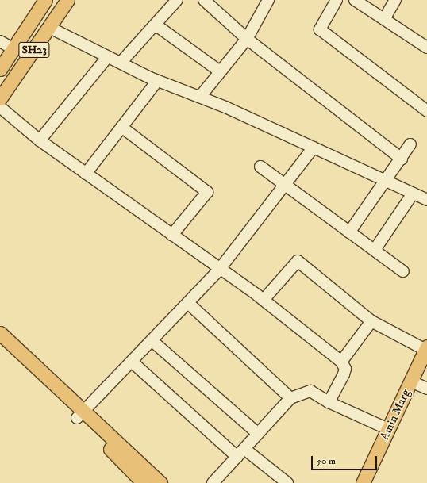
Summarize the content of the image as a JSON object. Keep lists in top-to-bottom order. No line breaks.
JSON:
{"streets":{"main road":["SH23","Amin Marg"]},"scale_bar":"50 m"}
